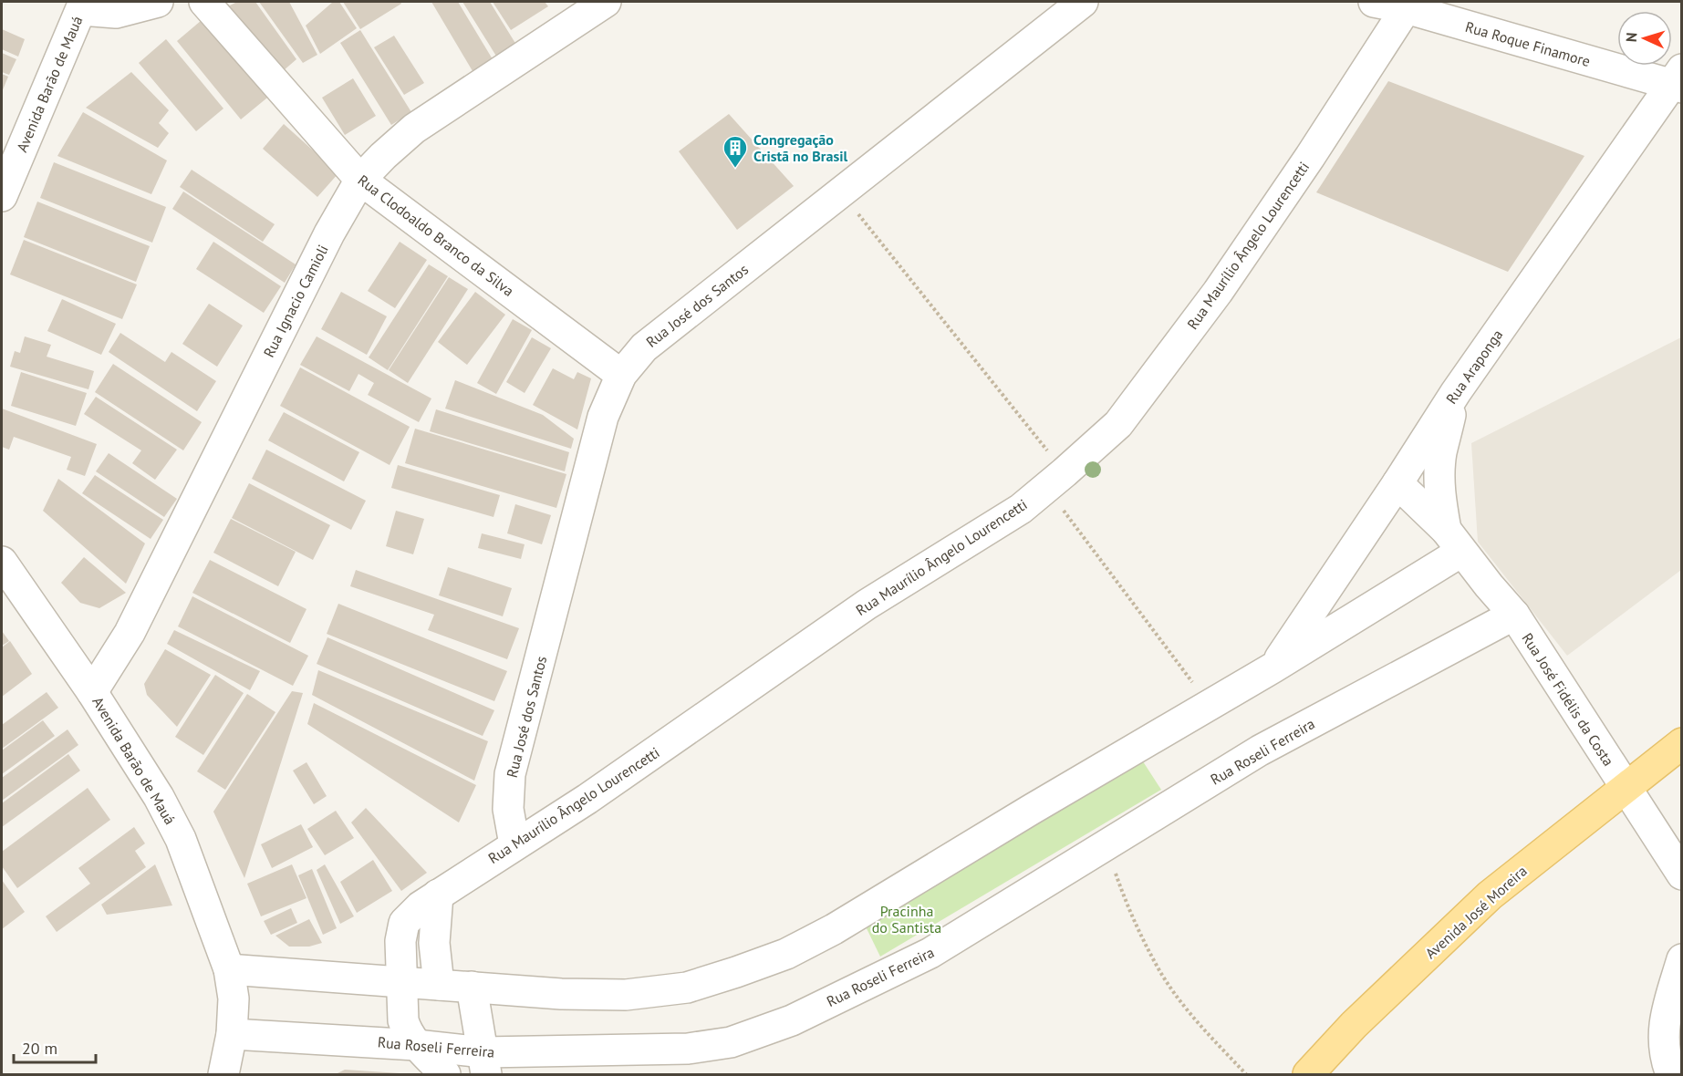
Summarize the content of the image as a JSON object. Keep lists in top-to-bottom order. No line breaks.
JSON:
{"streets":{"main road":["Avenida José Moreira"],"street":["Rua Roque Finamore","Avenida Barão de Mauá","Rua Clodoaldo Branco da Silva","Rua Maurílio Ângelo Lourencetti","Rua Ignacio Camioli","Rua José dos Santos","Rua Araponga","Rua José Fidélis da Costa","Rua Roseli Ferreira"]},"crossings":[["Rua Roque Finamore","Rua Maurílio Ângelo Lourencetti"],["Rua Roque Finamore","Rua Araponga"],["Avenida Barão de Mauá","Rua Ignacio Camioli"],["Avenida Barão de Mauá","Rua Roseli Ferreira"],["Rua Clodoaldo Branco da Silva","Rua Ignacio Camioli"],["Rua Clodoaldo Branco da Silva","Rua José dos Santos"],["Rua Maurílio Ângelo Lourencetti","Rua José dos Santos"],["Rua Maurílio Ângelo Lourencetti","Rua Roseli Ferreira"],["Rua Araponga","Rua José Fidélis da Costa"],["Rua José Fidélis da Costa","Rua Roseli Ferreira"],["Rua José Fidélis da Costa","Avenida José Moreira"]],"parks":["Pracinha do Santista"],"places":{"building":["Congregação Cristã no Brasil"]},"scale_bar":"20 m","north":"left"}
